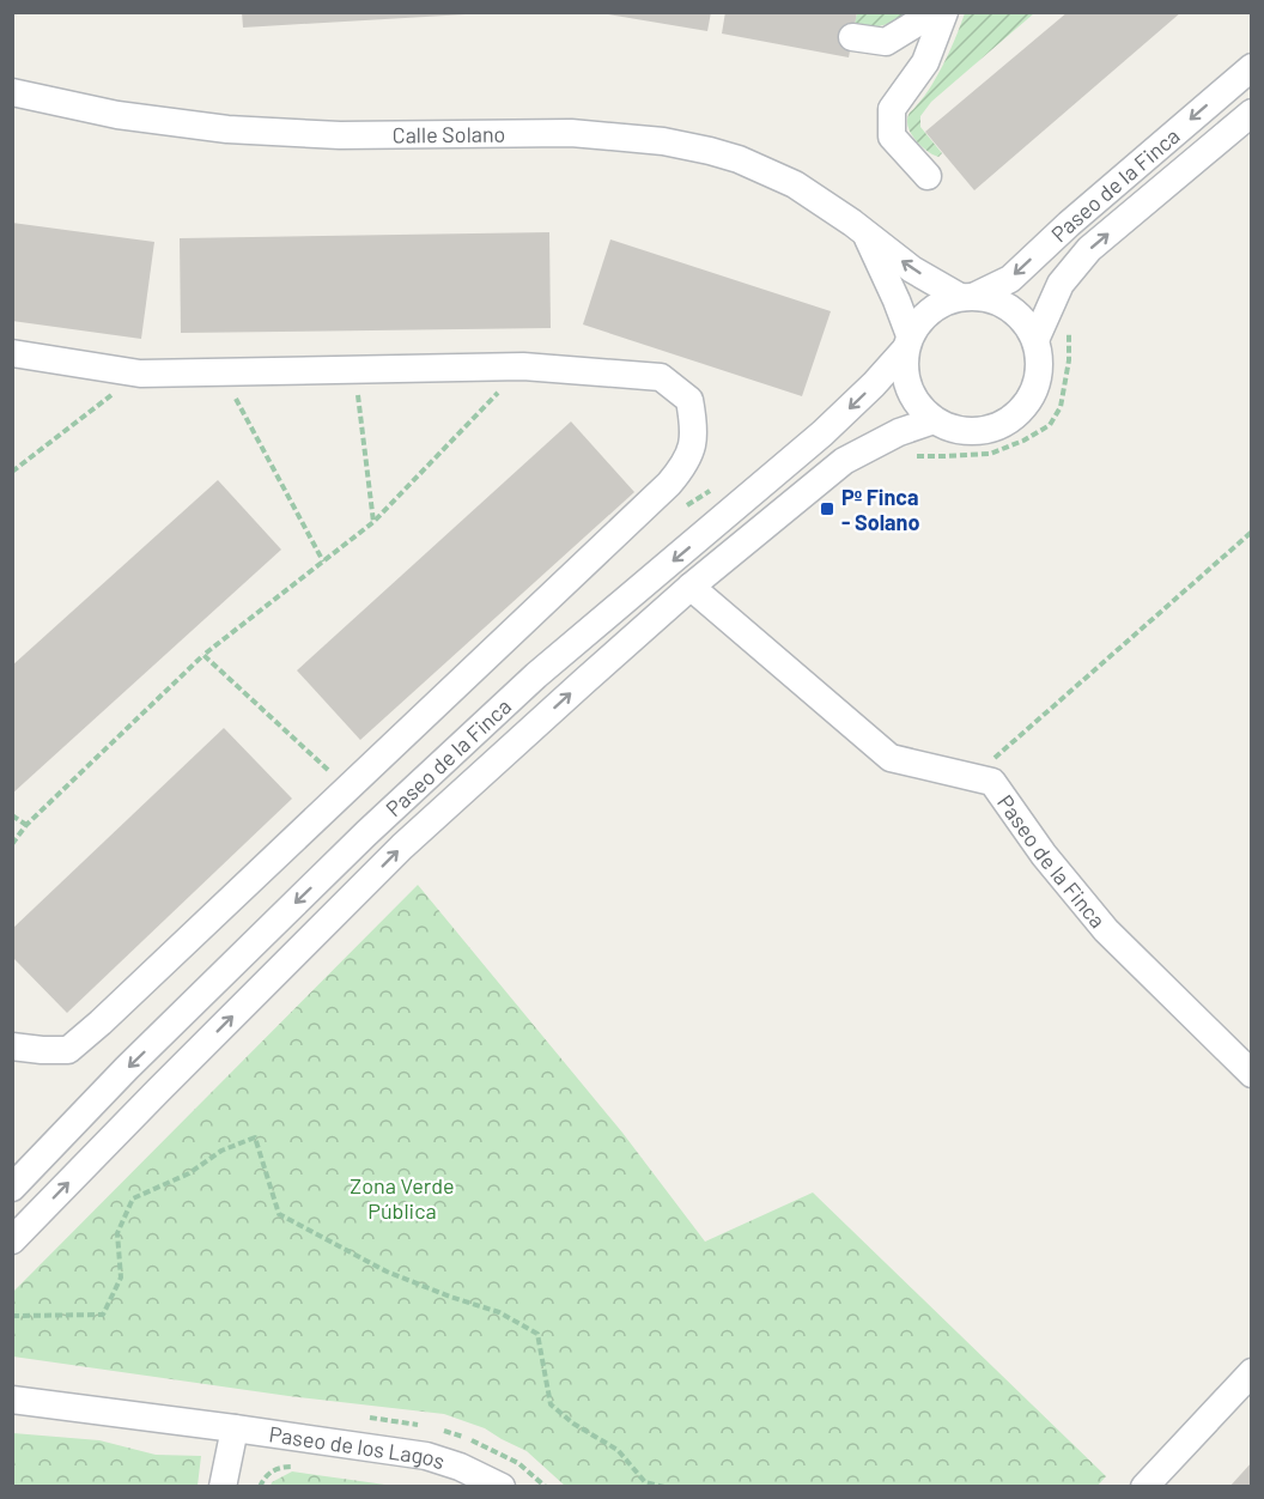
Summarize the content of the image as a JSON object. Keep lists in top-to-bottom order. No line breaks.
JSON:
{"streets":{"street":["Calle Solano","Paseo de la Finca","Paseo de los Lagos"]},"crossings":[["Calle Solano","Paseo de la Finca"]],"parks":["Zona Verde Pública"],"places":{"transit":["Pº Finca - Solano"]}}
